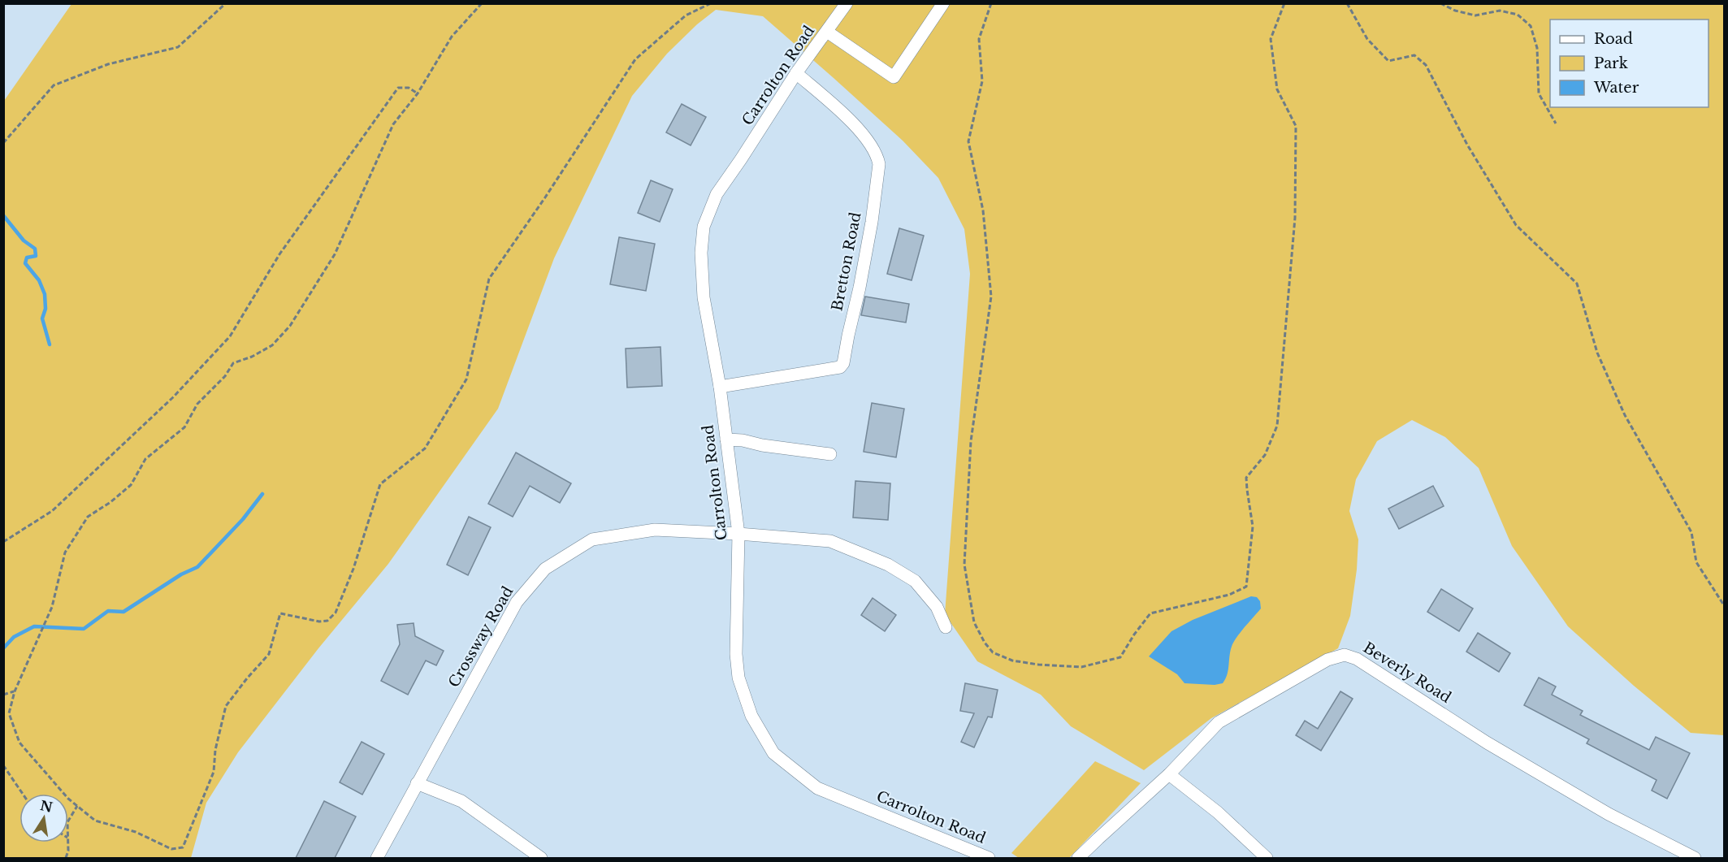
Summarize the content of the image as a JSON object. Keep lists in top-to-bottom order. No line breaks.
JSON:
{"streets":{"street":["Carrolton Road","Bretton Road","Crossway Road","Beverly Road"]},"crossings":[["Carrolton Road","Bretton Road"],["Carrolton Road","Crossway Road"]],"legend":["Road","Park","Water"],"north":"top"}
